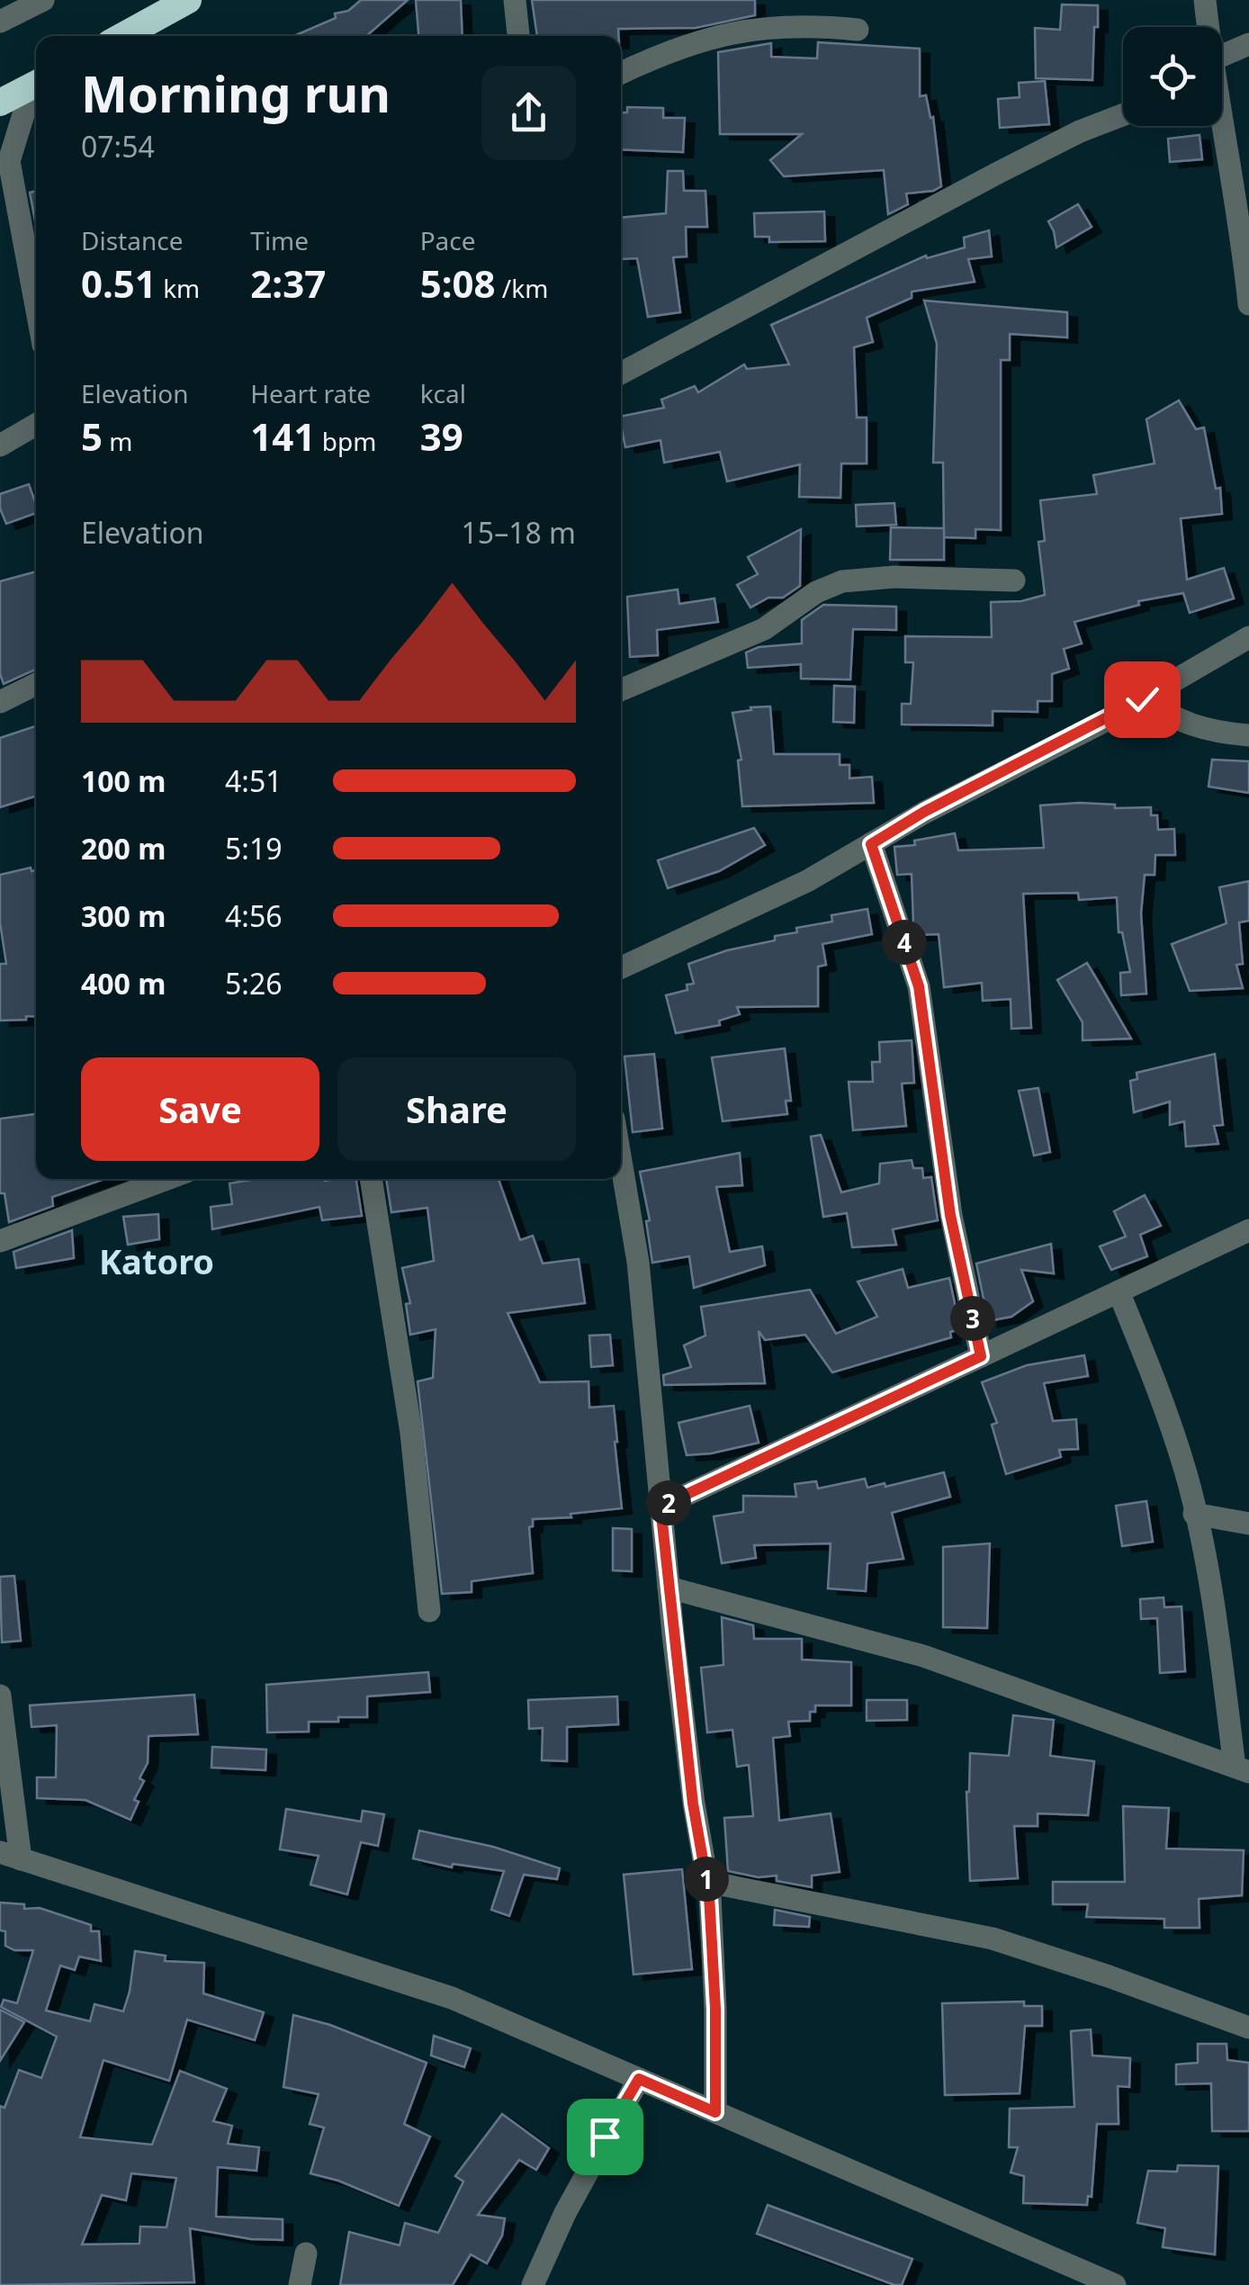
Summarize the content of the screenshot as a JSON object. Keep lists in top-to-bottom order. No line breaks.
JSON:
{"districts":["Katoro"],"page":{"heading":["Morning run","07:54"],"stats":[["Distance","0.51 km"],["Time","2:37"],["Pace","5:08 /km"],["Elevation","5 m"],["Heart rate","141 bpm"],["kcal","39"]],"chart":["Elevation","15–18 m"],"list":[{"name":"100 m","note":"4:51"},{"name":"200 m","note":"5:19"},{"name":"300 m","note":"4:56"},{"name":"400 m","note":"5:26"}],"pins":["4","3","2","1"],"buttons":["Save","Share"]}}
